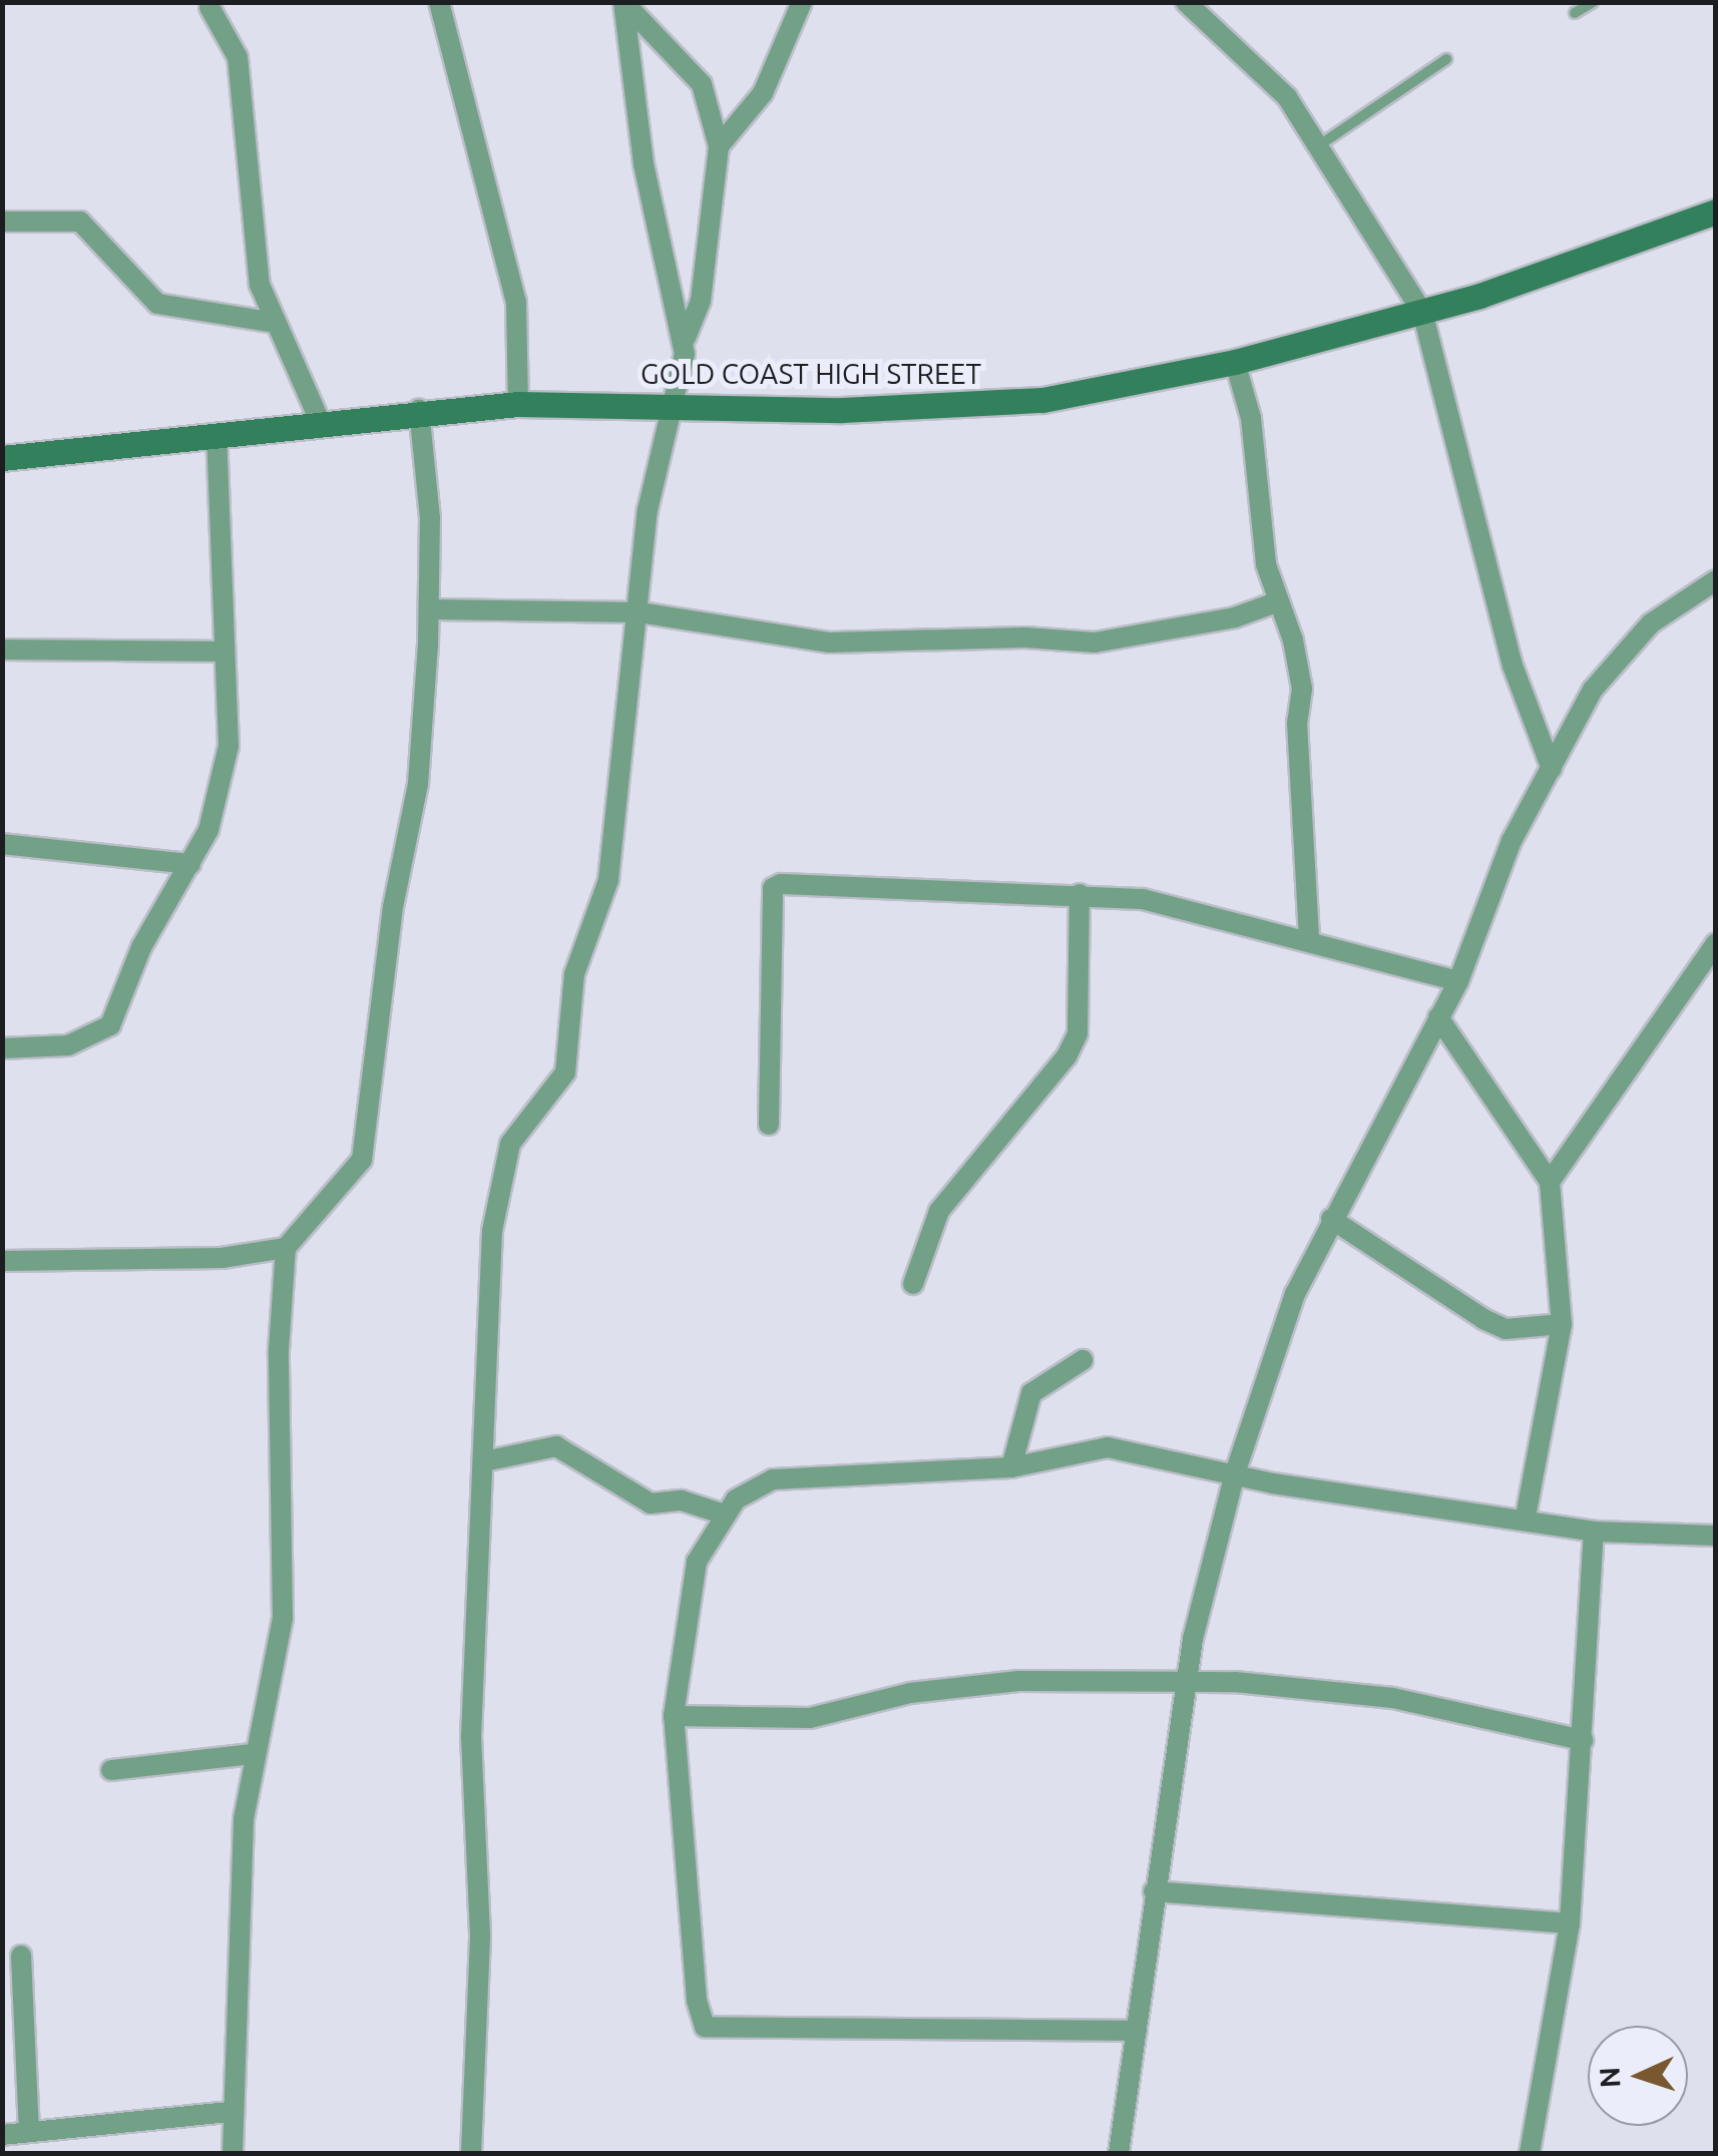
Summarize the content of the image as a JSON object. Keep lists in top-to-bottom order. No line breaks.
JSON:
{"streets":{"street":["GOLD COAST HIGH STREET"]},"north":"left"}
